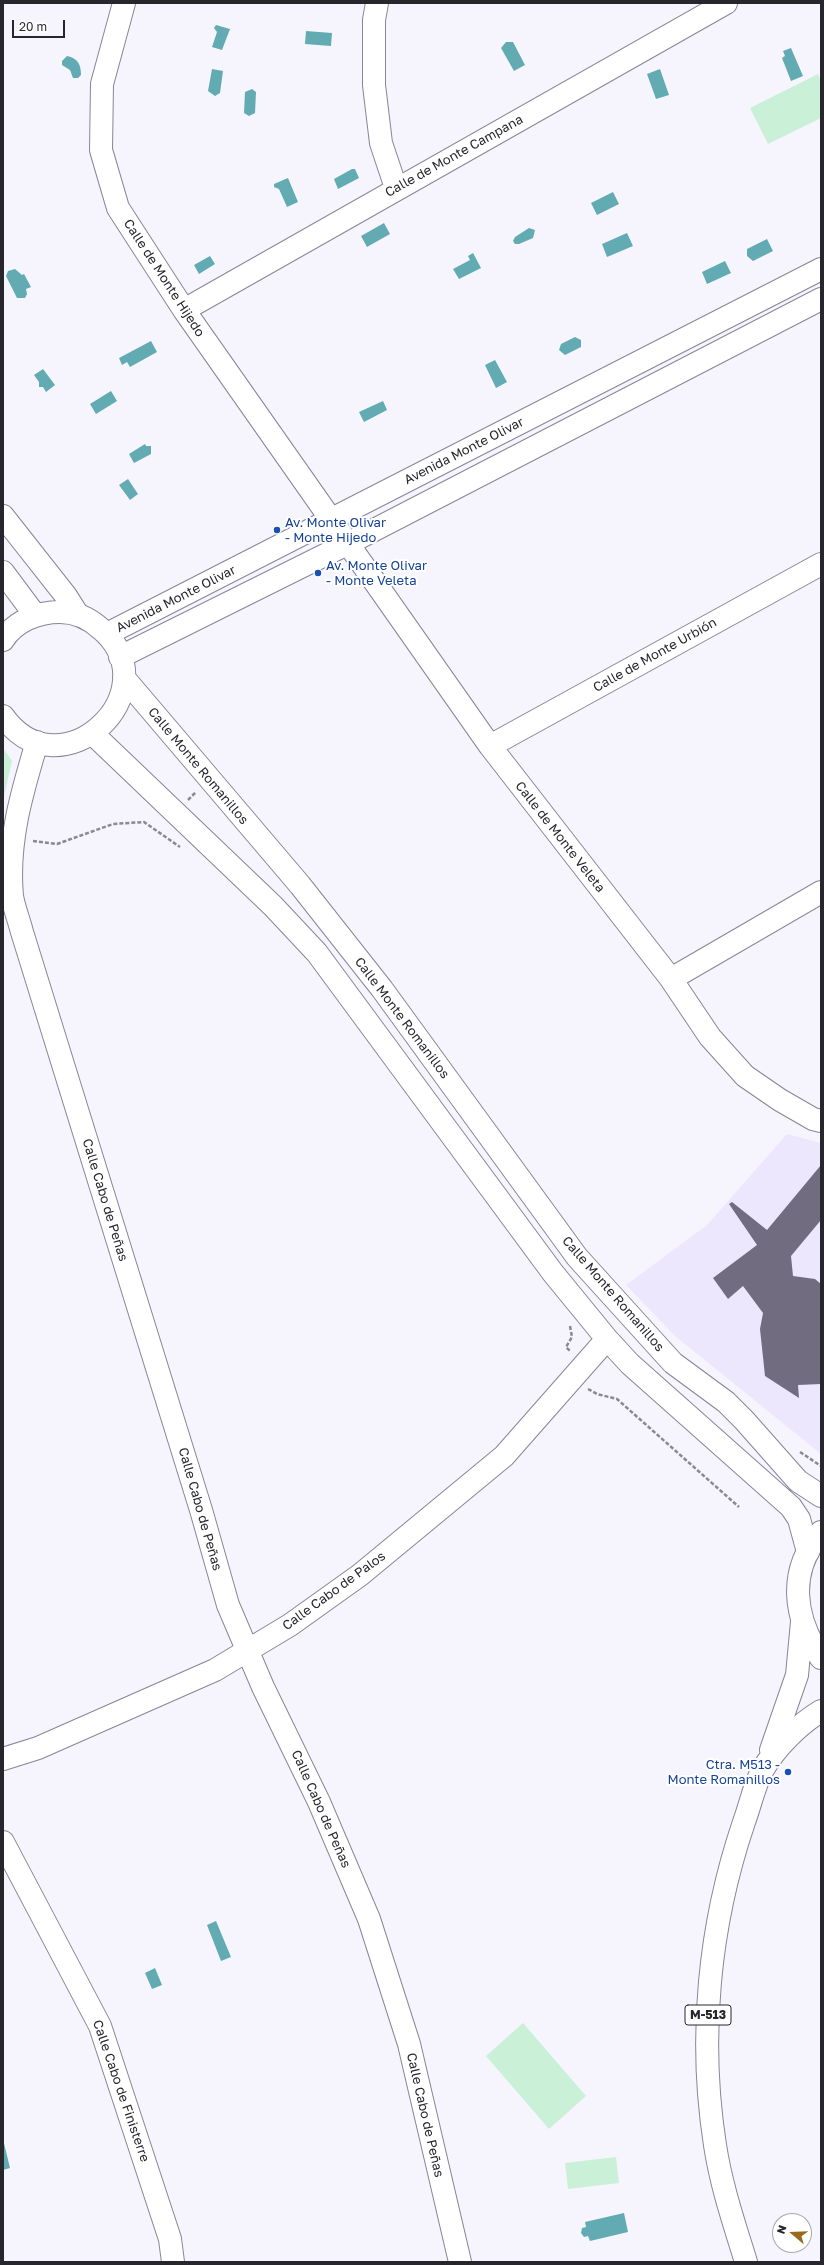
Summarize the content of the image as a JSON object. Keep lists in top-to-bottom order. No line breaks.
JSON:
{"streets":{"street":["Calle de Monte Campana","Calle de Monte Hijedo","Avenida Monte Olivar","Calle de Monte Urbión","Calle Monte Romanillos","Calle de Monte Veleta","Calle Cabo de Peñas","Calle Cabo de Palos","M-513","Calle Cabo de Finisterre"]},"crossings":[["Calle de Monte Campana","Calle de Monte Hijedo"],["Calle de Monte Hijedo","Avenida Monte Olivar"],["Calle de Monte Hijedo","Calle de Monte Veleta"],["Avenida Monte Olivar","Calle de Monte Veleta"],["Calle de Monte Urbión","Calle de Monte Veleta"],["Calle Cabo de Peñas","Calle Cabo de Palos"]],"places":["Av. Monte Olivar - Monte Hijedo","Av. Monte Olivar - Monte Veleta","Ctra. M513 - Monte Romanillos"],"scale_bar":"20 m","north":"left"}
